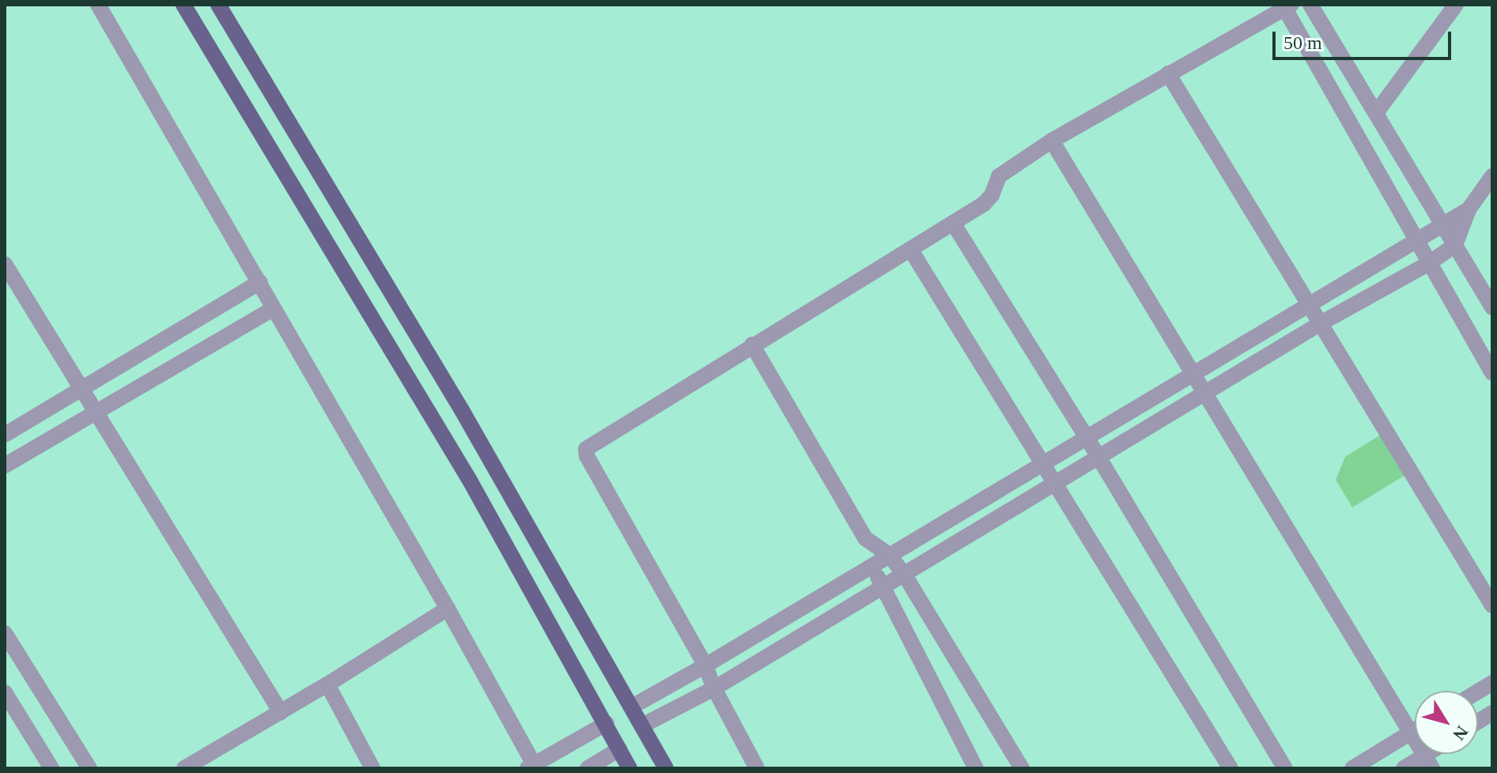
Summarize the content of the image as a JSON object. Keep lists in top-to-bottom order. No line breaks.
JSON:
{"scale_bar":"50 m","north":"bottom right"}
